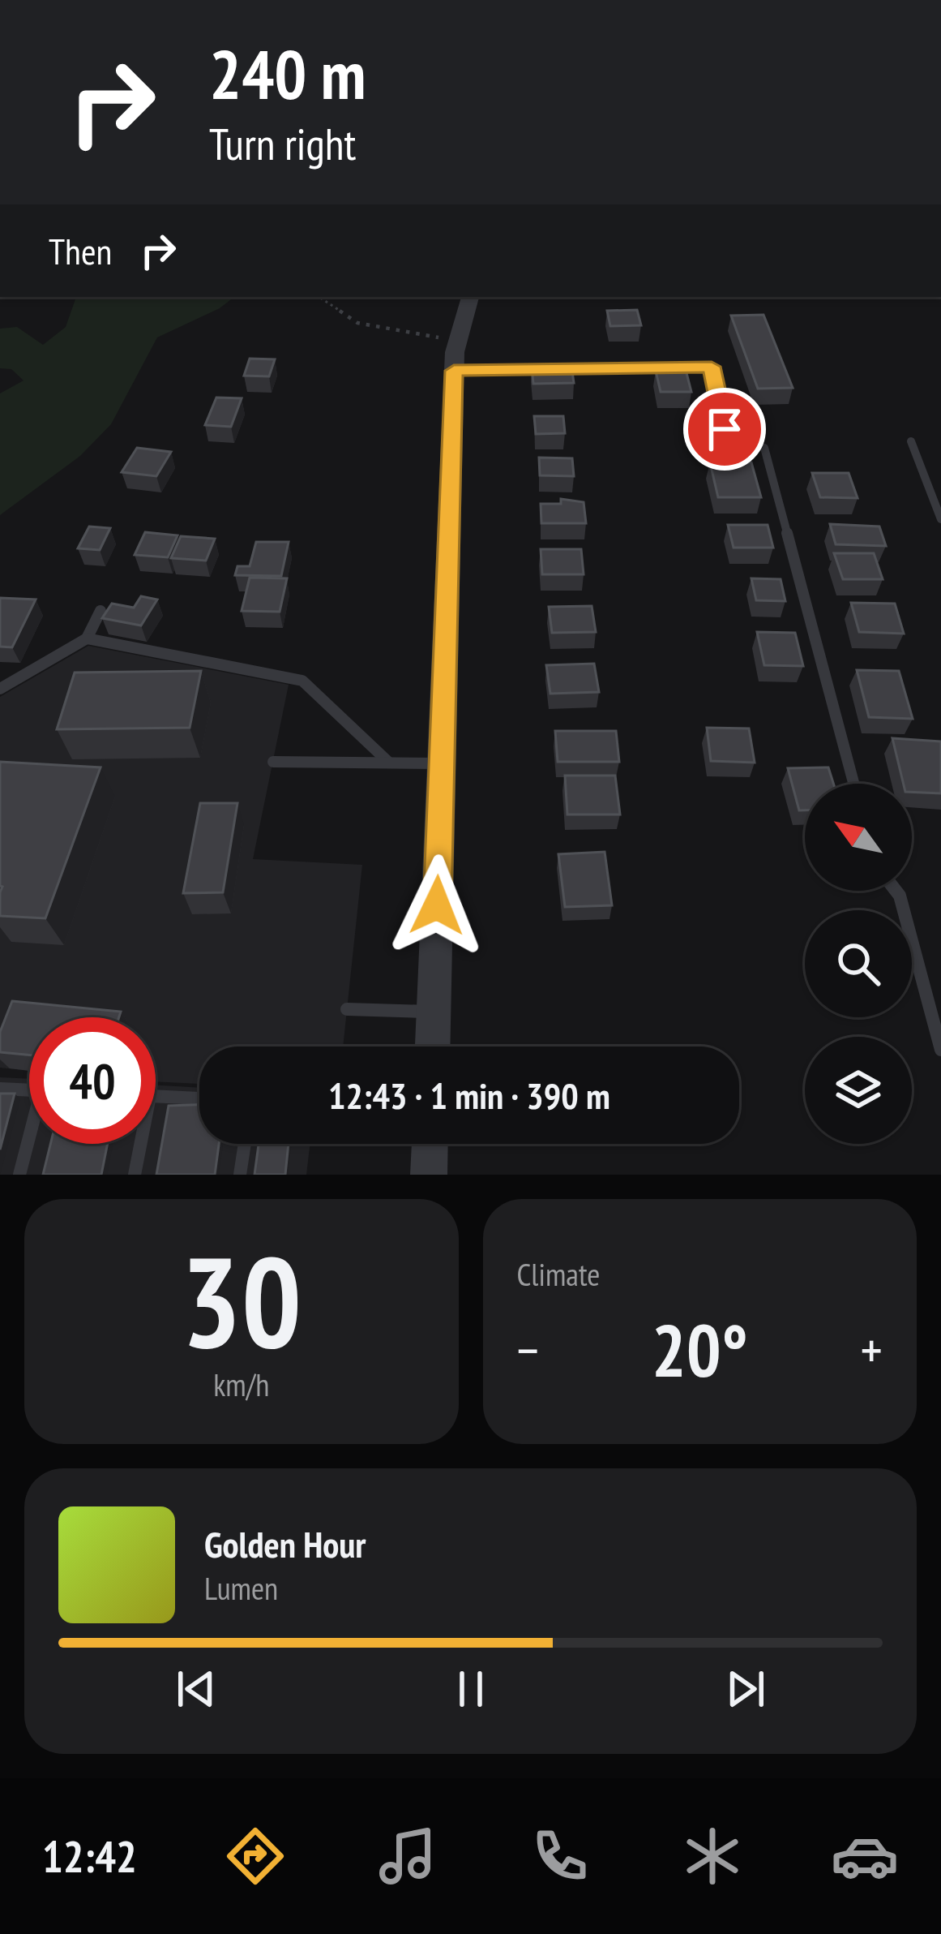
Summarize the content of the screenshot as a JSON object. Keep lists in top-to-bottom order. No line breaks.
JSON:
{"north":"top left","page":{"turn":["240 m","Turn right"],"then":"Then","limit":"40","trip":"12:43 · 1 min · 390 m","tile":[["30","km/h"],"Climate"],"heat":["−","20°","+"],"song":["Golden Hour","Lumen"],"tabs":"12:42"}}
